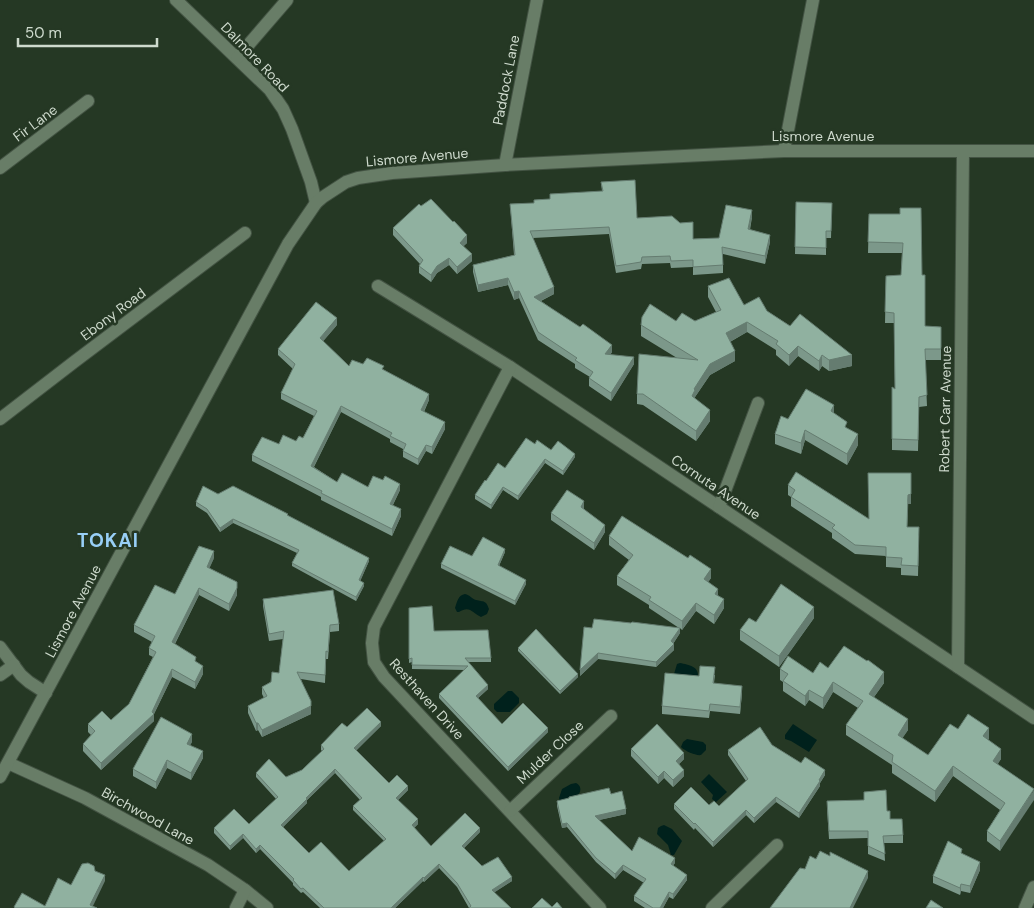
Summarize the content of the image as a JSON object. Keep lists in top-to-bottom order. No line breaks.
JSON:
{"streets":{"street":["Dalmore Road","Paddock Lane","Fir Lane","Lismore Avenue","Ebony Road","Robert Carr Avenue","Cornuta Avenue","Resthaven Drive","Mulder Close","Birchwood Lane"]},"crossings":[["Dalmore Road","Lismore Avenue"],["Paddock Lane","Lismore Avenue"],["Lismore Avenue","Robert Carr Avenue"],["Lismore Avenue","Birchwood Lane"],["Robert Carr Avenue","Cornuta Avenue"],["Cornuta Avenue","Resthaven Drive"],["Resthaven Drive","Mulder Close"]],"districts":["TOKAI"],"scale_bar":"50 m"}
